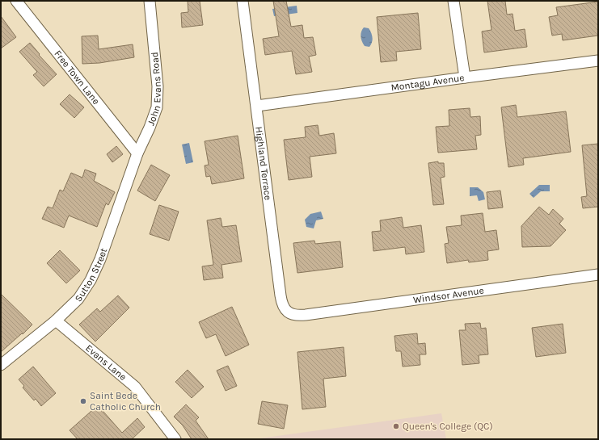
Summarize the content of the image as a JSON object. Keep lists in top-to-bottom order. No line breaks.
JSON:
{"streets":{"street":["Free Town Lane","Montagu Avenue","John Evans Road","Highland Terrace","Sutton Street","Windsor Avenue","Evans Lane"]},"crossings":[["Free Town Lane","John Evans Road"],["Free Town Lane","Sutton Street"],["Montagu Avenue","Highland Terrace"],["John Evans Road","Sutton Street"],["Highland Terrace","Windsor Avenue"],["Sutton Street","Evans Lane"]],"places":["Saint Bede Catholic Church","Queen's College (QC)"]}
